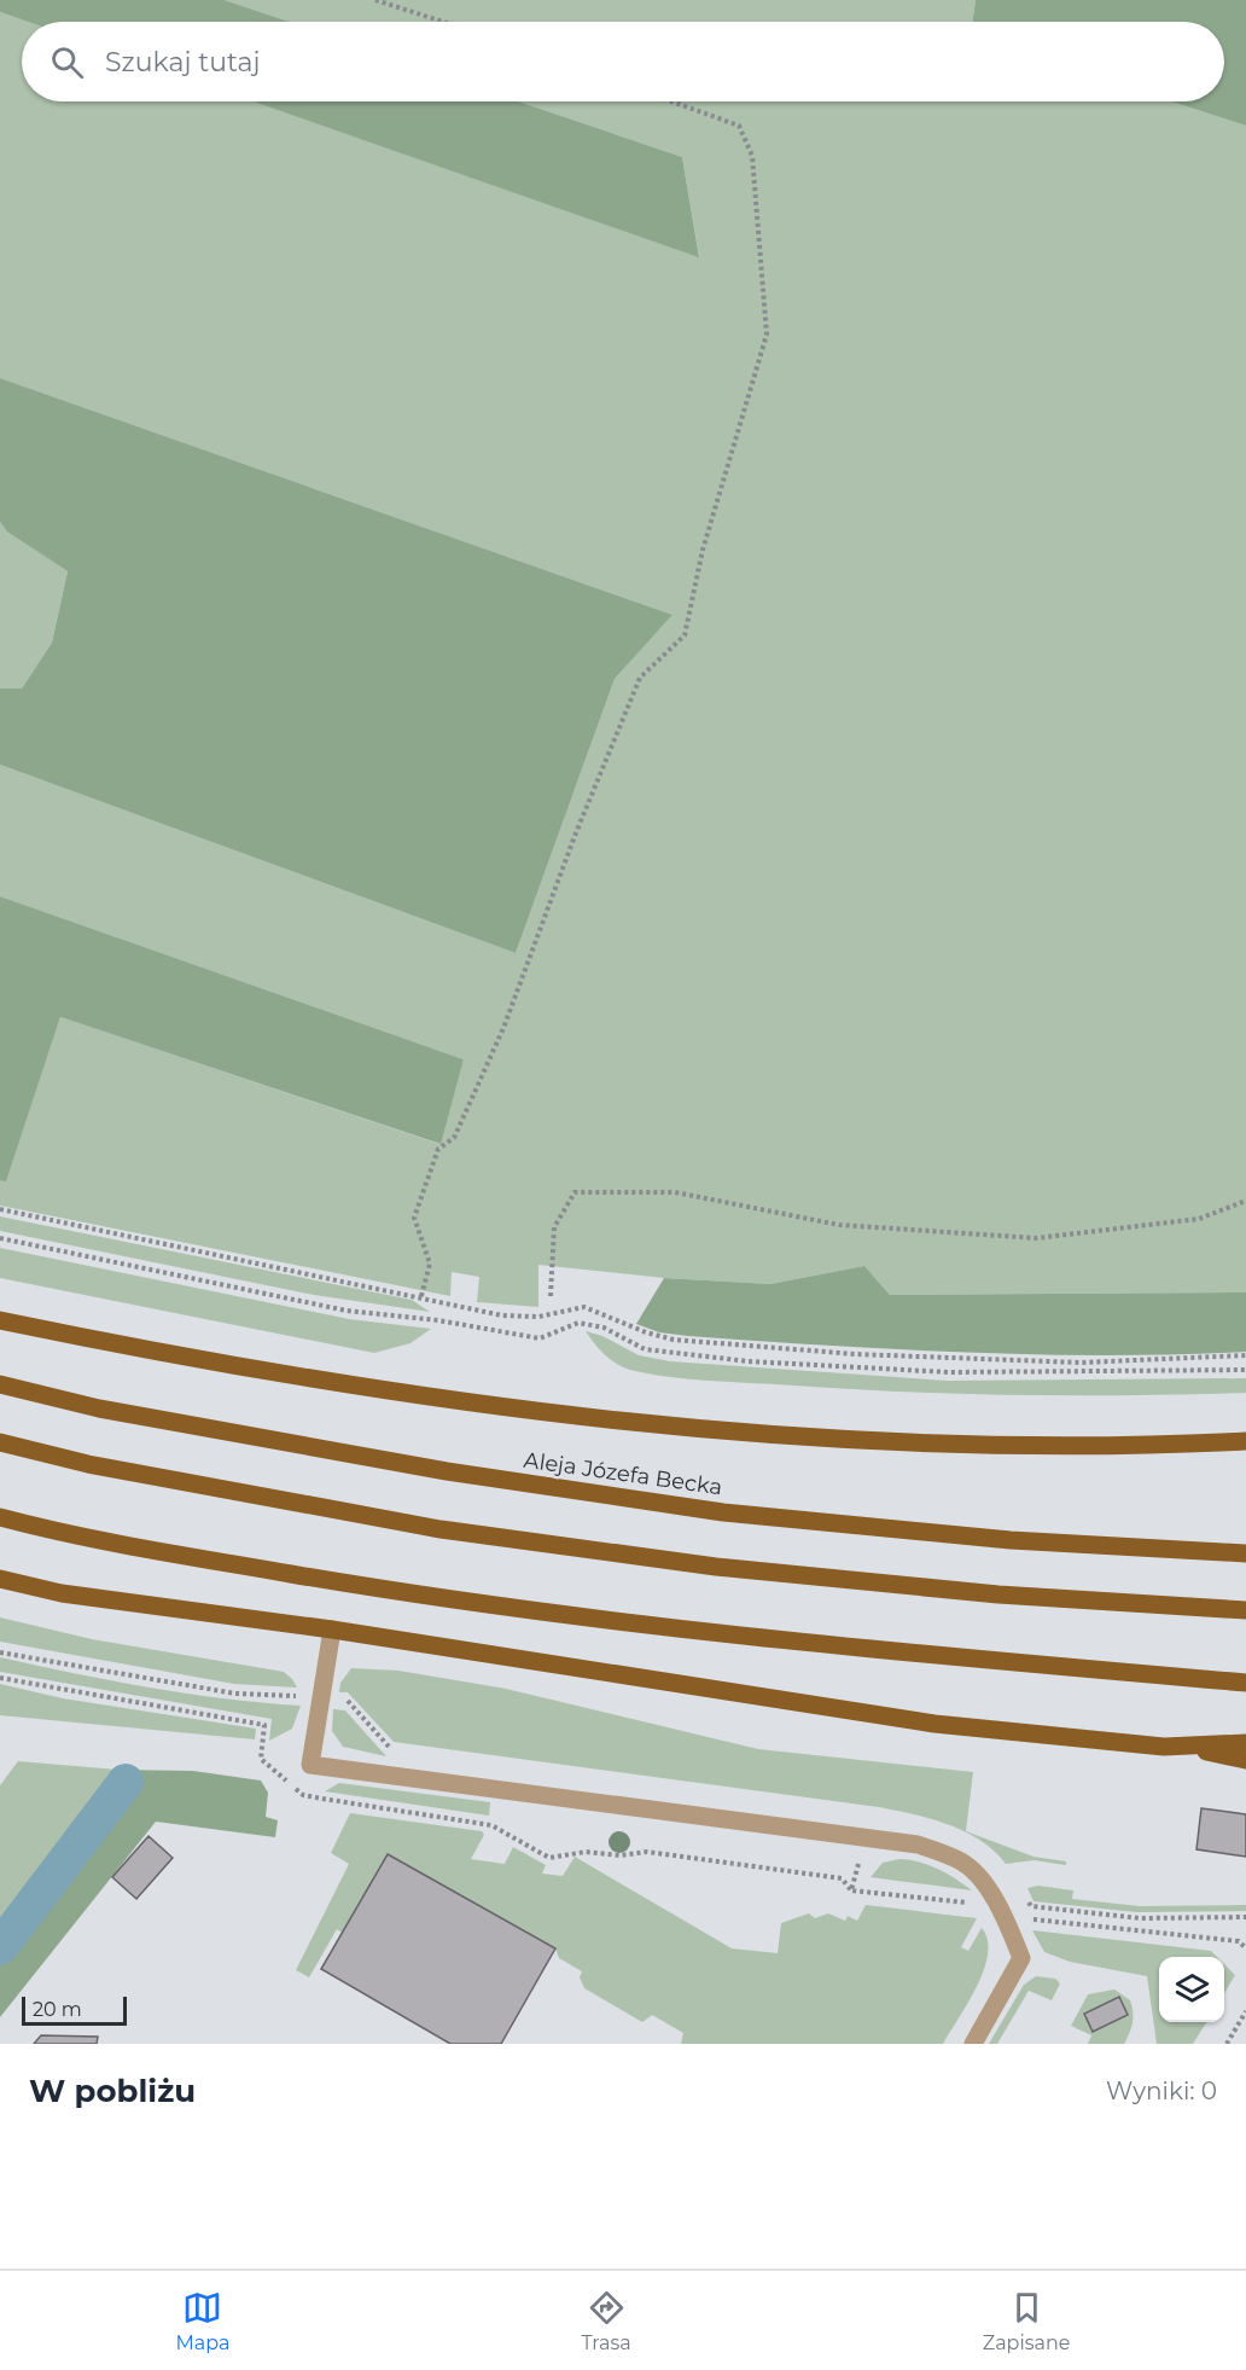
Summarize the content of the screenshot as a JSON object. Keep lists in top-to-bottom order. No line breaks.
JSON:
{"streets":{"main road":["Aleja Józefa Becka"]},"scale_bar":"20 m","page":{"search":"Szukaj tutaj","scale":"20 m","heading":["W pobliżu","Wyniki: 0"],"nav":["Mapa","Trasa","Zapisane"]}}
